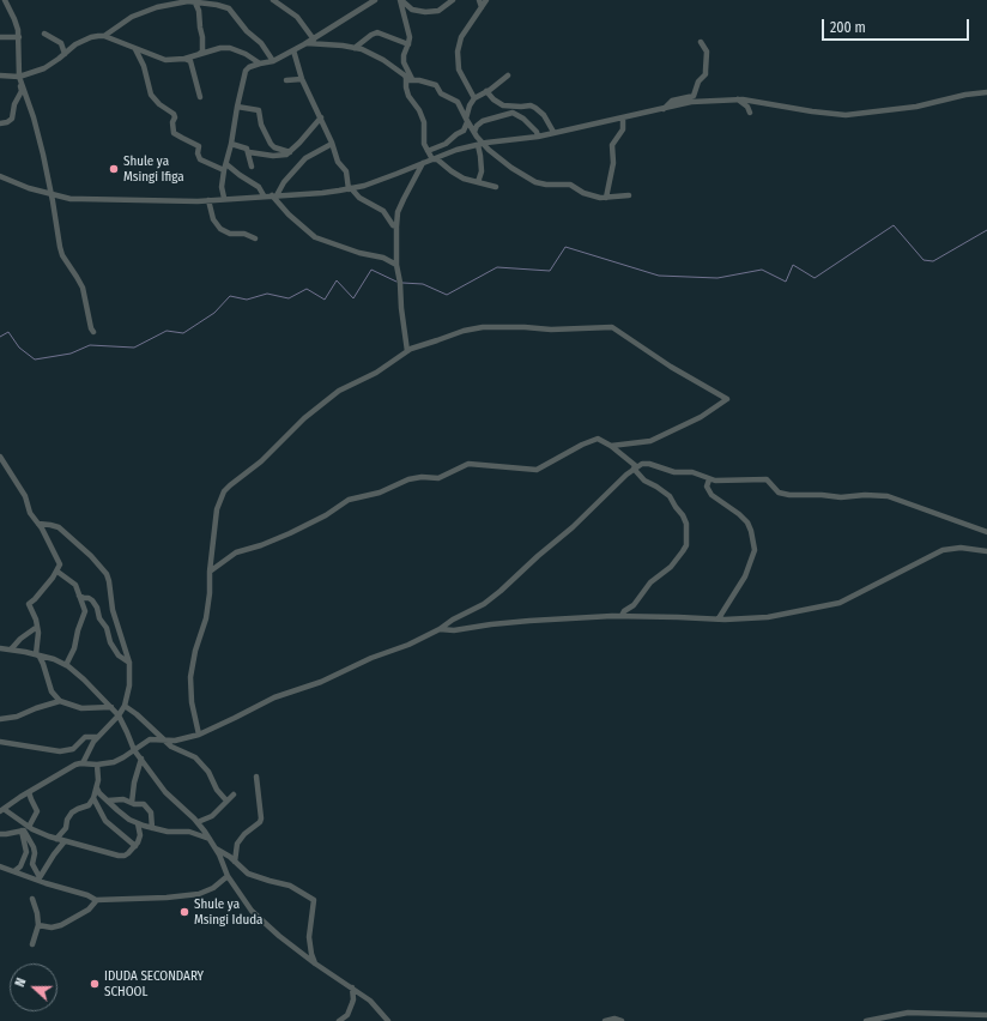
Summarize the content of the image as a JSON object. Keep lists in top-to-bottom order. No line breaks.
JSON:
{"places":["Shule ya Msingi Ifiga","Shule ya Msingi Iduda","IDUDA SECONDARY SCHOOL"],"scale_bar":"200 m","north":"left"}
